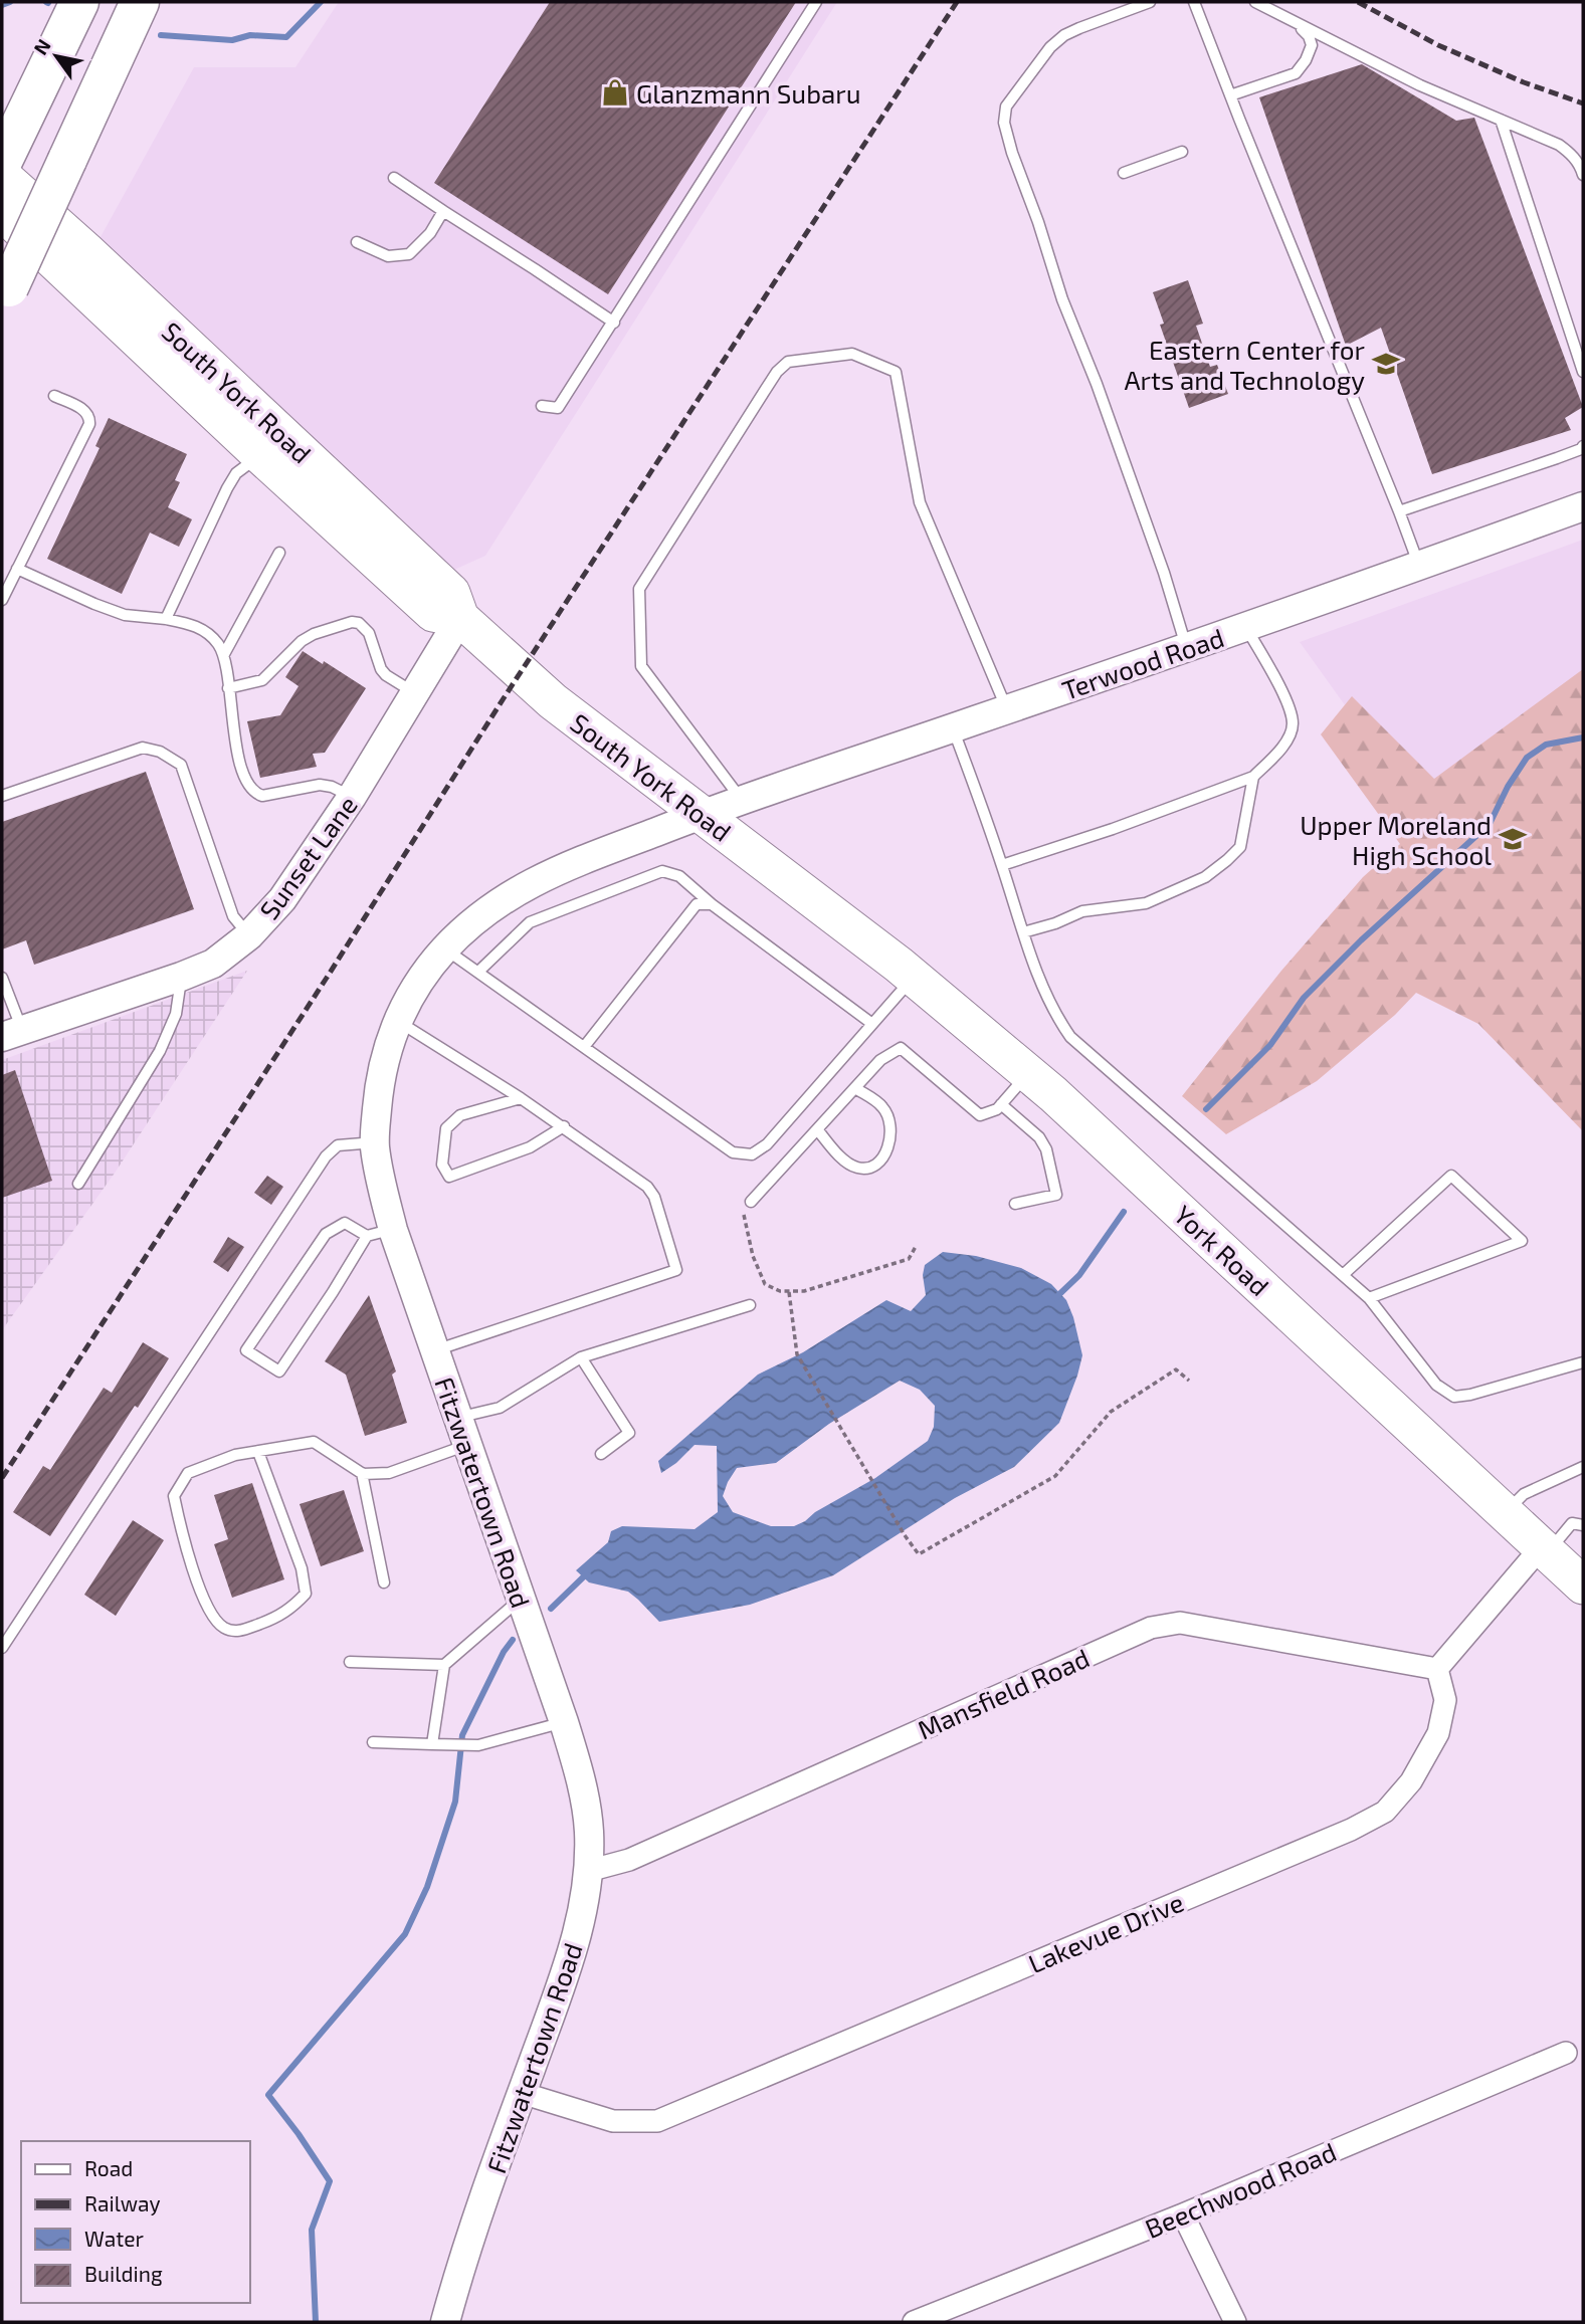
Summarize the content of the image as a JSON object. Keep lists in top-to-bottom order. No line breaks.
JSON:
{"streets":{"highway":["South York Road","York Road"],"street":["Terwood Road","Sunset Lane","Fitzwatertown Road","Mansfield Road","Lakevue Drive","Beechwood Road"]},"crossings":[["South York Road","Terwood Road"],["South York Road","Sunset Lane"],["South York Road","York Road"],["South York Road","Fitzwatertown Road"],["Terwood Road","Fitzwatertown Road"],["Fitzwatertown Road","Mansfield Road"],["Fitzwatertown Road","Lakevue Drive"],["Mansfield Road","Lakevue Drive"]],"places":{"shop":["Glanzmann Subaru"],"school or university":["Eastern Center for Arts and Technology","Upper Moreland High School"]},"legend":["Road","Railway","Water","Building"],"north":"top left"}
